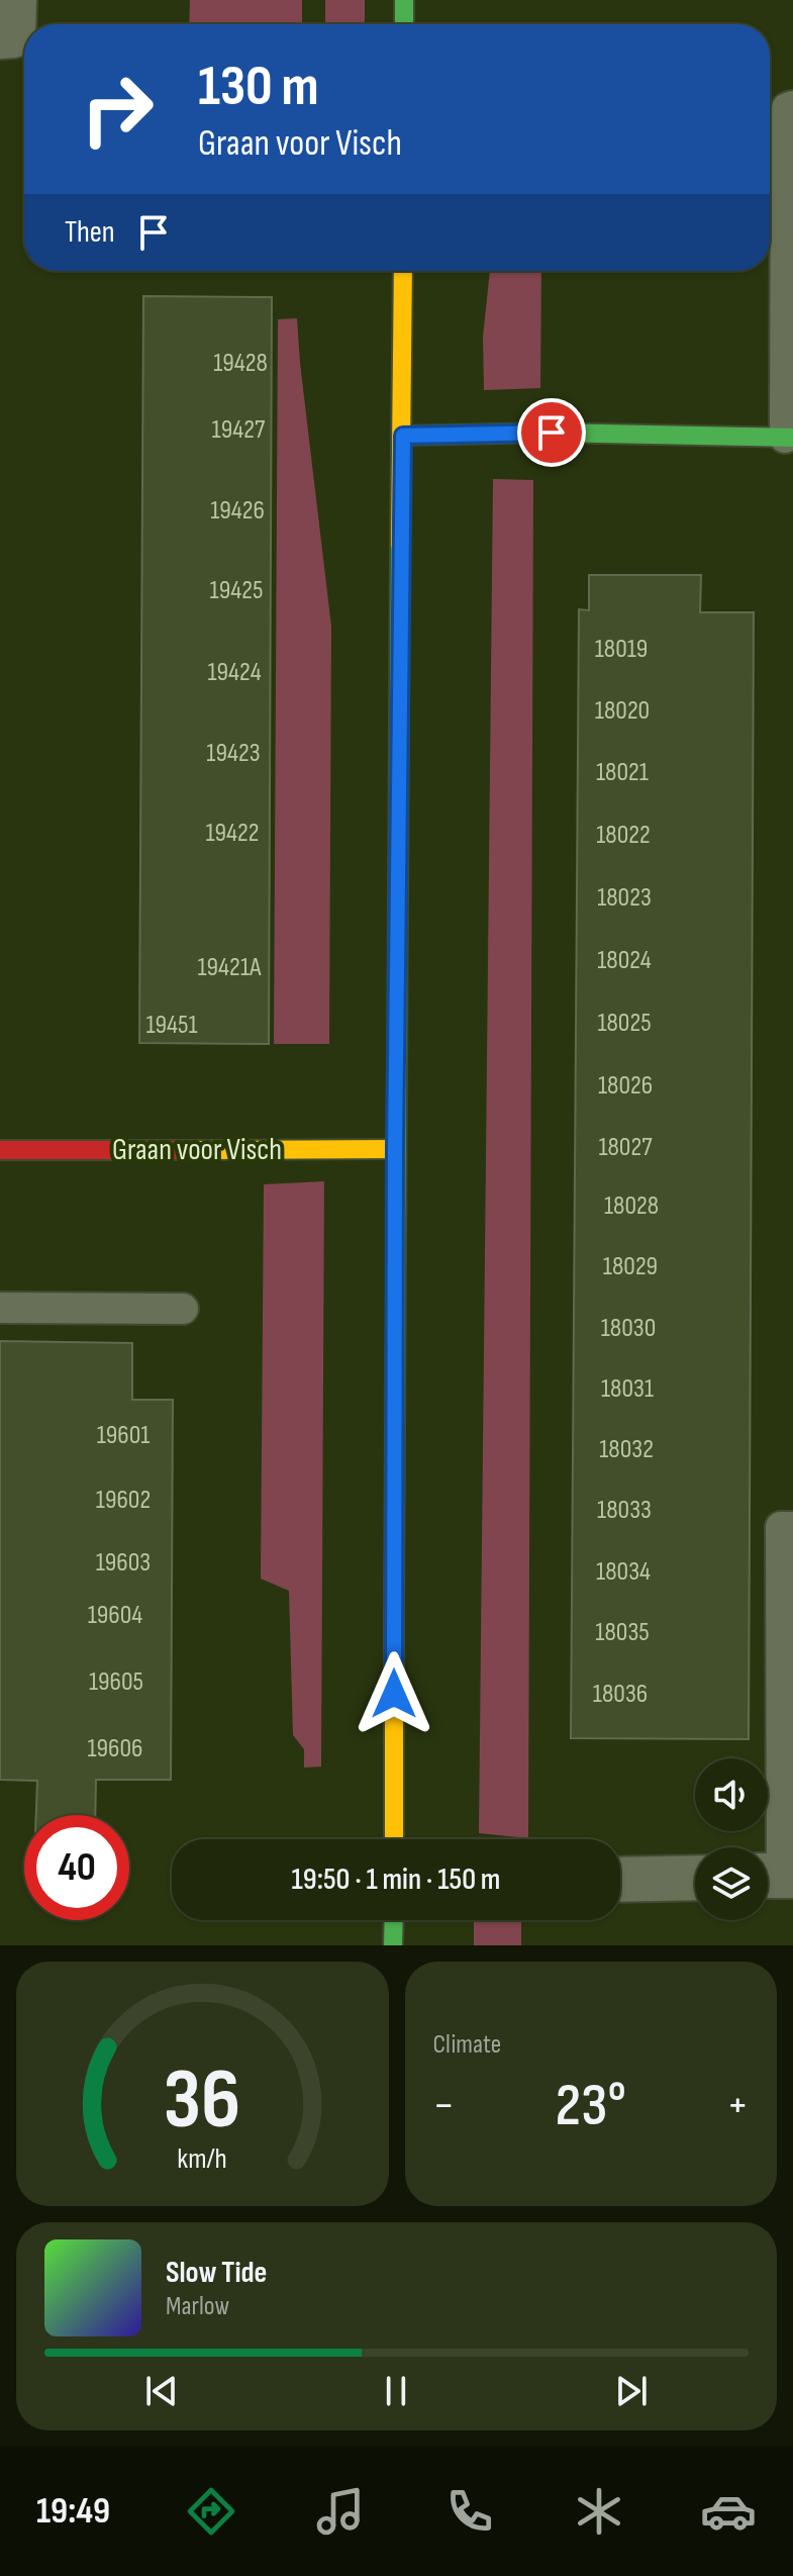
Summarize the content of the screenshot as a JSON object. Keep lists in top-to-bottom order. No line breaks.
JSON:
{"streets":{"street":["Graan voor Visch"]},"house_numbers":["19428","19427","19426","19425","18019","19424","18020","19423","18021","19422","18022","18023","18024","19421A","18025","19451","18026","18027","18028","18029","18030","18031","19601","18032","19602","18033","19603","18034","19604","18035","19605","18036","19606"],"page":{"turn":["130 m","Graan voor Visch"],"then":"Then","limit":"40","trip":"19:50 · 1 min · 150 m","tile":"Climate","heat":["−","23°","+"],"song":["Slow Tide","Marlow"],"tabs":"19:49","gauge":["36","km/h"]}}
